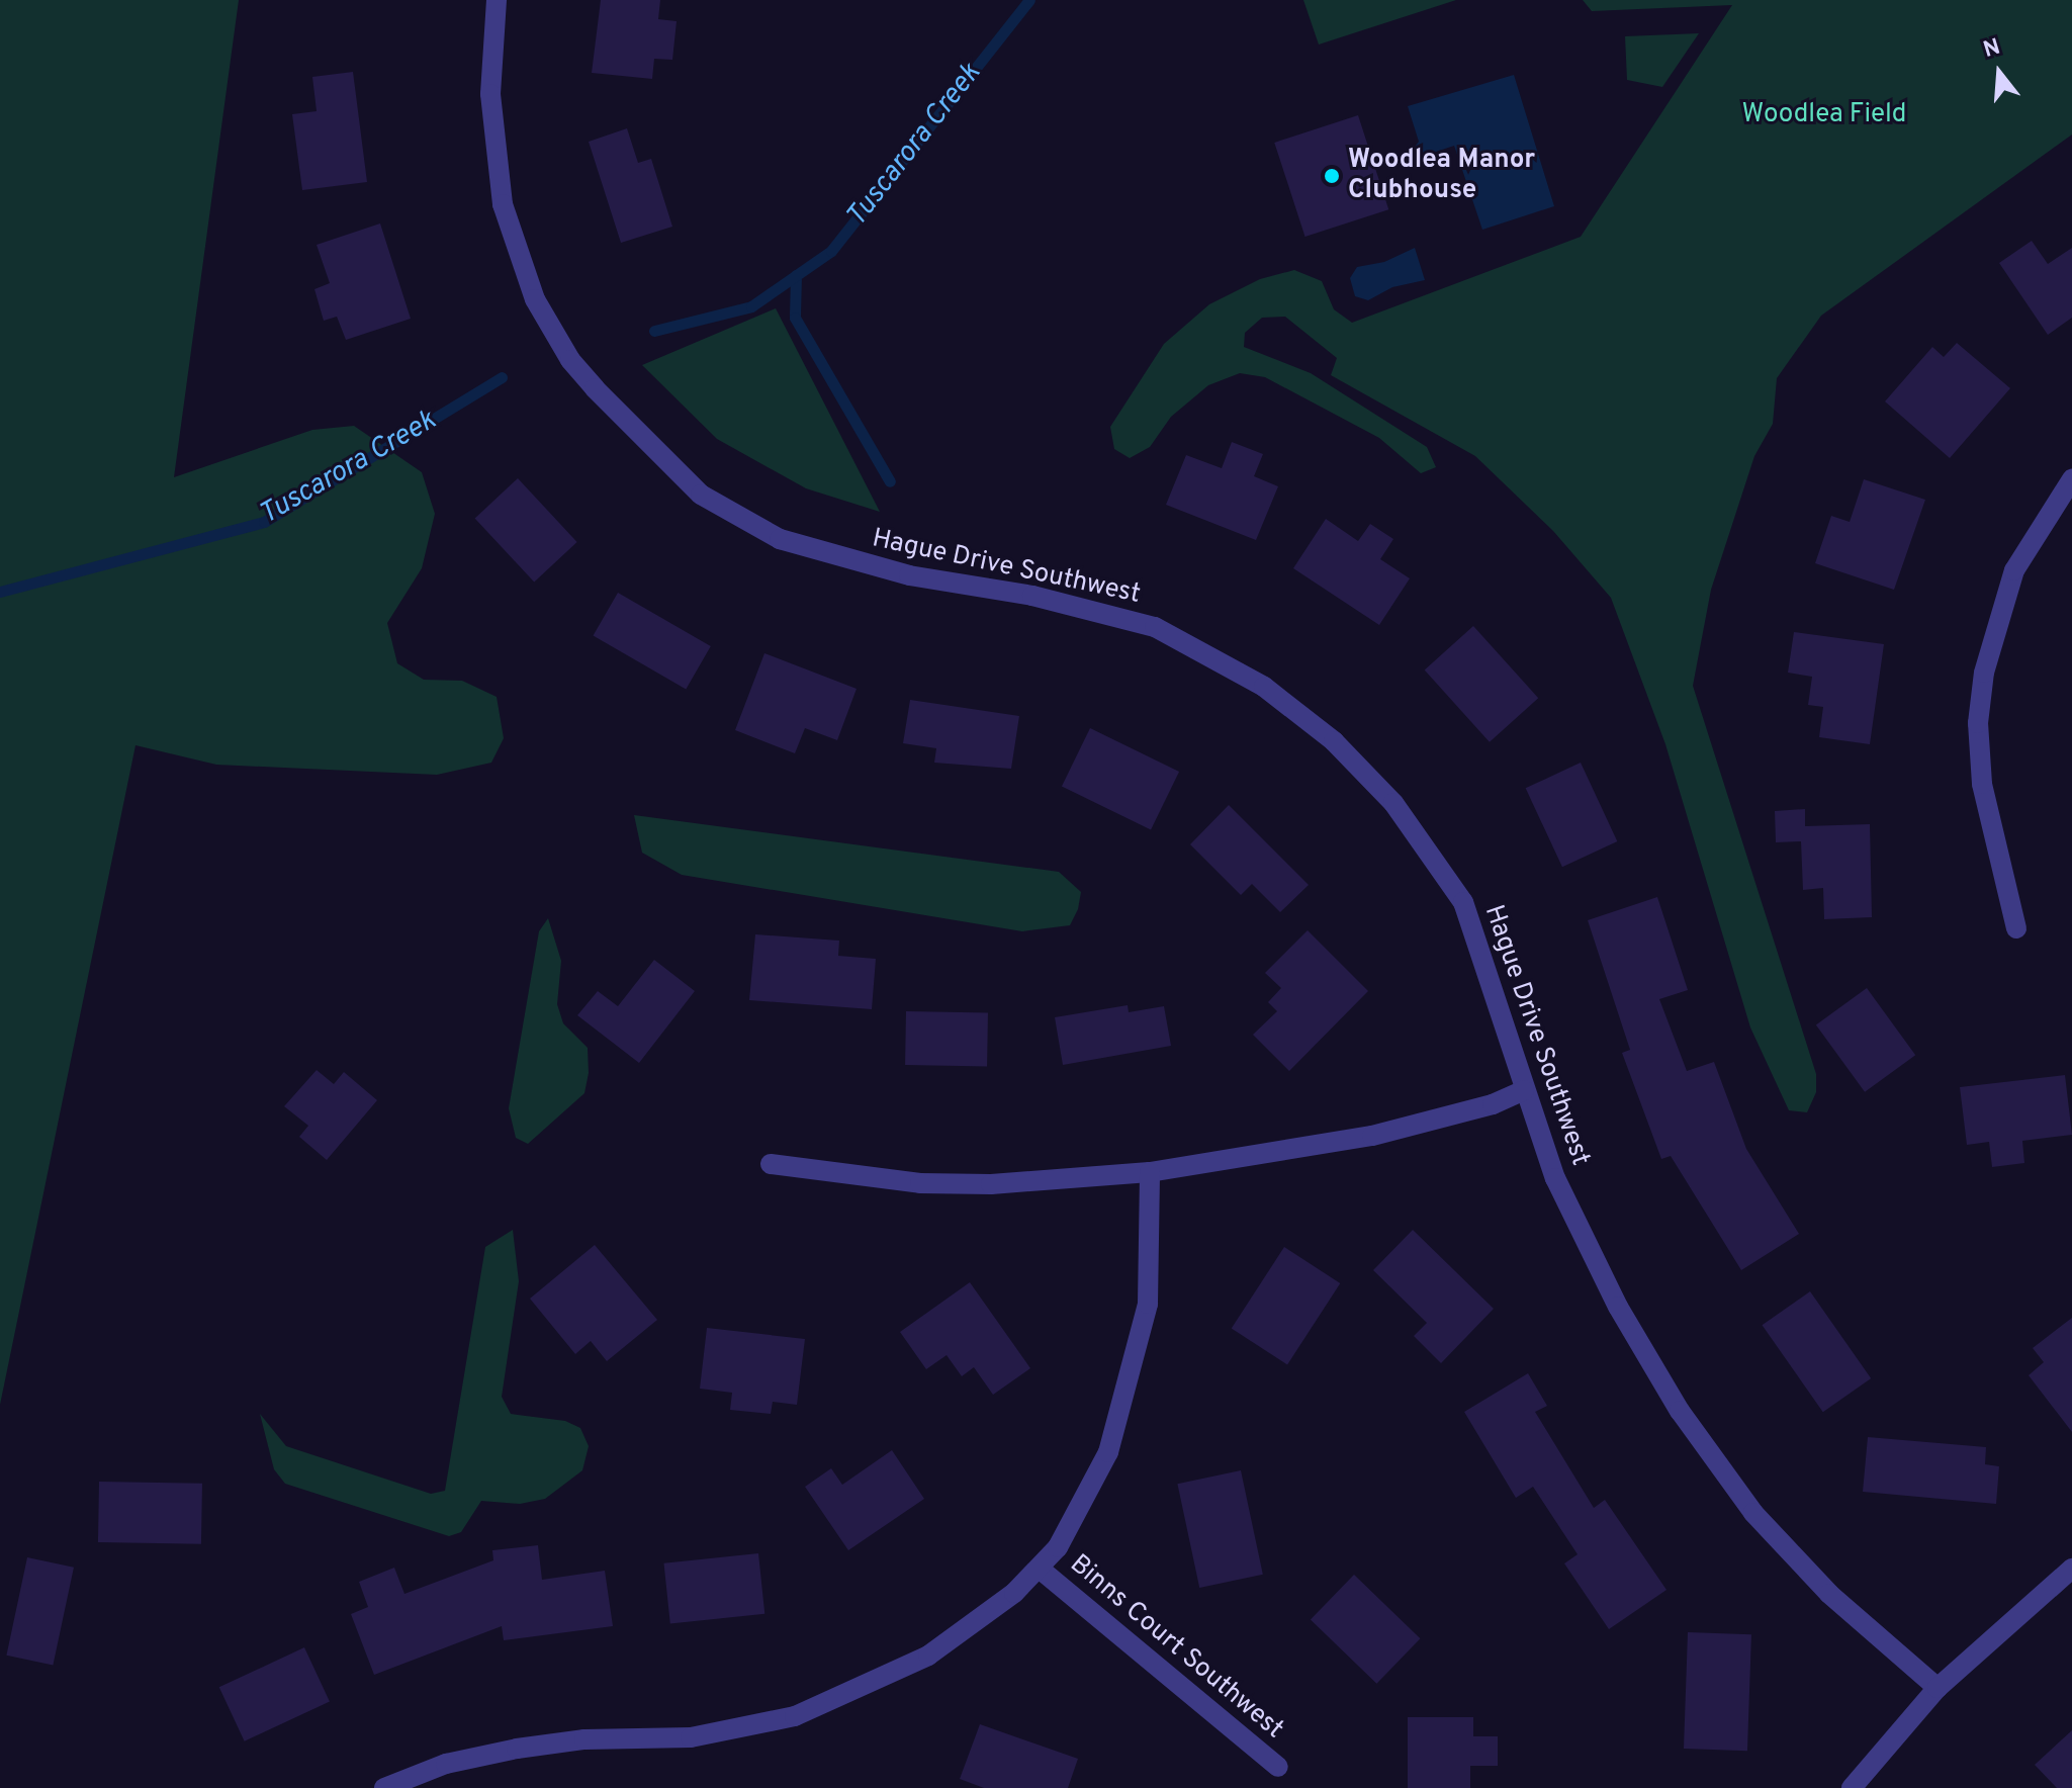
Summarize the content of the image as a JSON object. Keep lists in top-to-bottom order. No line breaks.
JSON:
{"streets":{"street":["Hague Drive Southwest","Binns Court Southwest"]},"water":["Tuscarora Creek"],"parks":["Woodlea Field"],"places":["Woodlea Manor Clubhouse"],"north":"top"}
